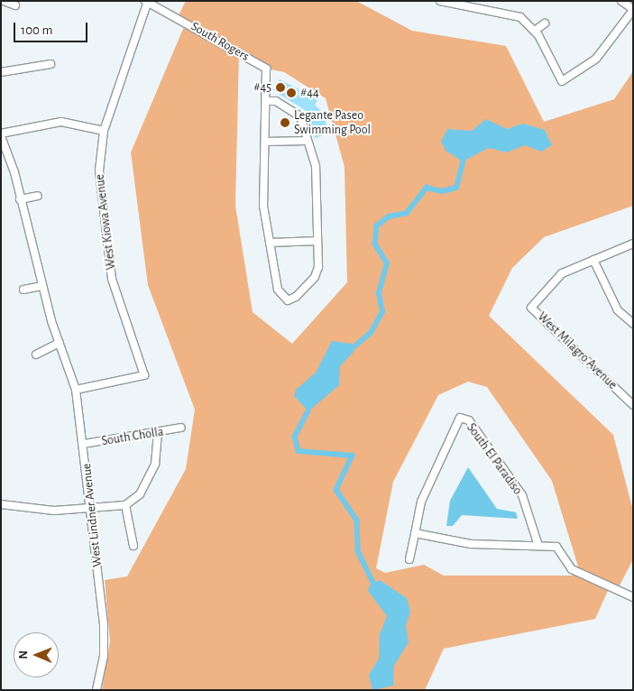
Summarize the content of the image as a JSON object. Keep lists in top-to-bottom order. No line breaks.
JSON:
{"streets":{"street":["South Rogers","West Kiowa Avenue","West Milagro Avenue","South Cholla","South El Paradiso","West Lindner Avenue"]},"crossings":[["South Rogers","West Kiowa Avenue"],["West Kiowa Avenue","West Lindner Avenue"],["South Cholla","West Lindner Avenue"]],"places":["#45","#44","Legante Paseo Swimming Pool"],"scale_bar":"100 m","north":"left"}
